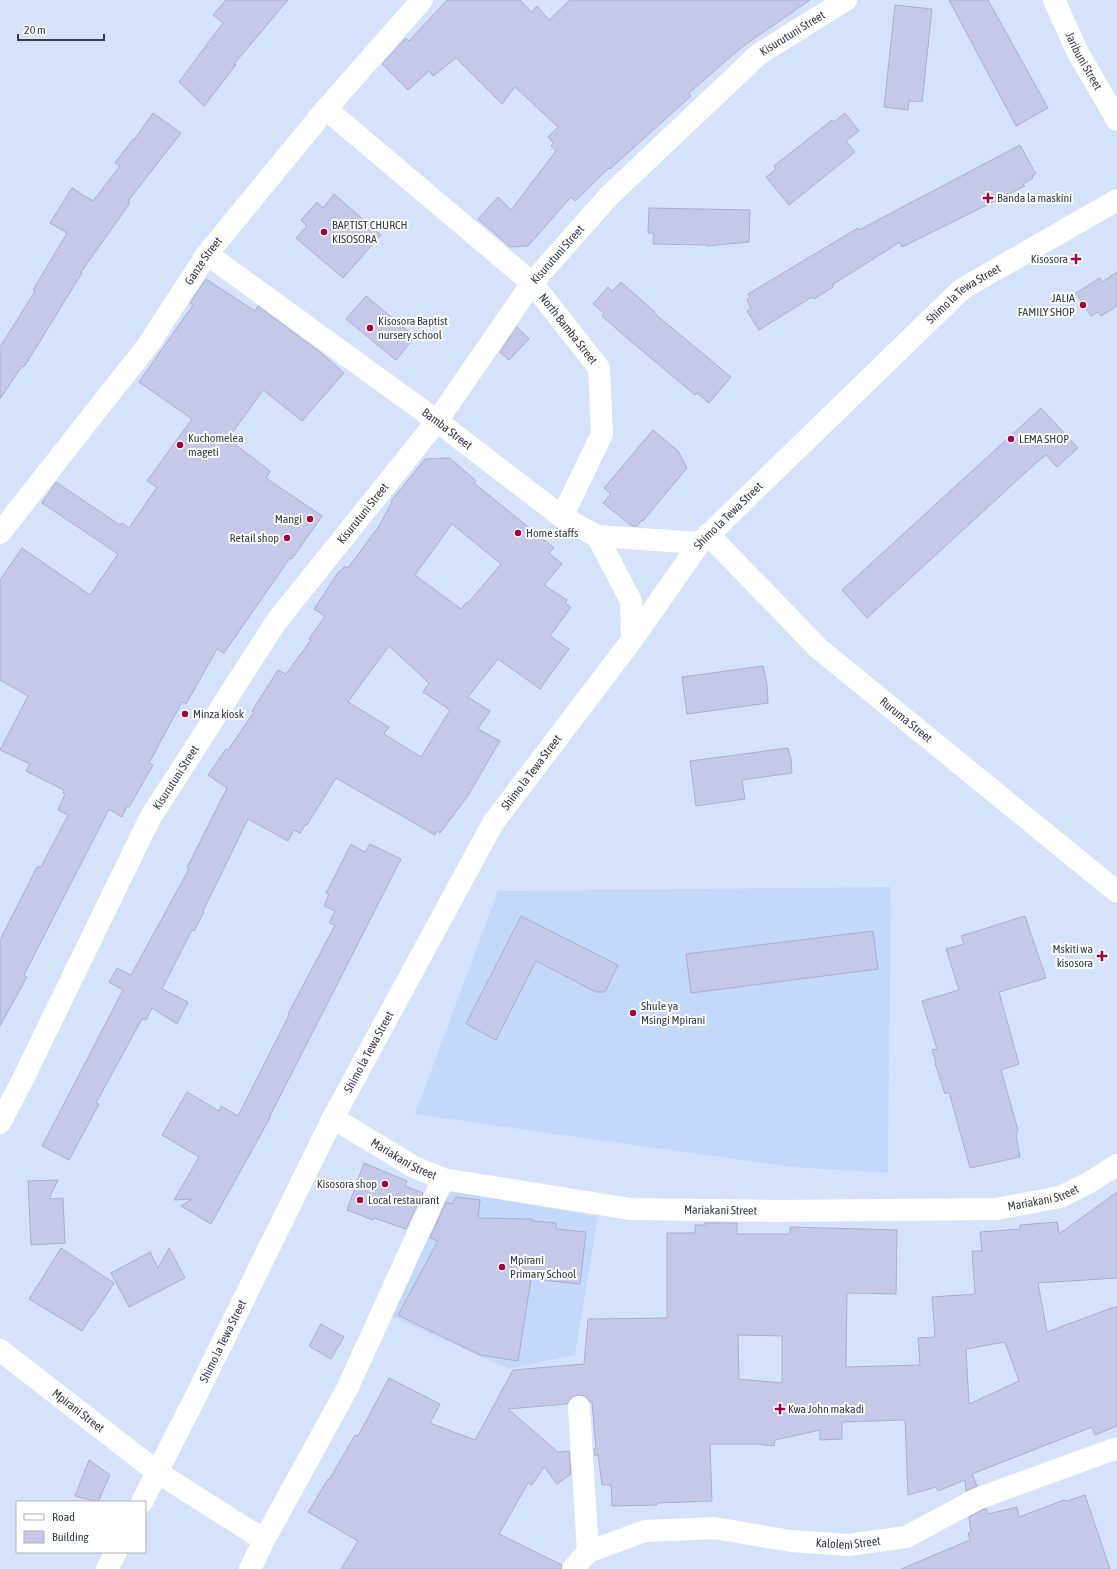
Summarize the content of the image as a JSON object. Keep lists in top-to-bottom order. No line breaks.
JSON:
{"streets":{"street":["Kisurutuni Street","Jaribuni Street","Ganze Street","Shimo la Tewa Street","North Bamba Street","Bamba Street","Ruruma Street","Mariakani Street","Mpirani Street","Kaloleni Street"]},"crossings":[["Kisurutuni Street","North Bamba Street"],["Kisurutuni Street","Bamba Street"],["Ganze Street","North Bamba Street"],["Ganze Street","Bamba Street"],["Shimo la Tewa Street","Ruruma Street"],["Shimo la Tewa Street","Mariakani Street"],["Shimo la Tewa Street","Mpirani Street"],["North Bamba Street","Bamba Street"]],"places":{"health":["Banda la maskini","Kisosora","Mskiti wa kisosora","Kwa John makadi"],"other":["BAPTIST CHURCH KISOSORA","JALIA FAMILY SHOP","Kisosora Baptist nursery school","LEMA SHOP","Kuchomelea mageti","Mangi","Home staffs","Retail shop","Minza kiosk","Shule ya Msingi Mpirani","Kisosora shop","Local restaurant","Mpirani Primary School"]},"legend":["Road","Building"],"scale_bar":"20 m"}
